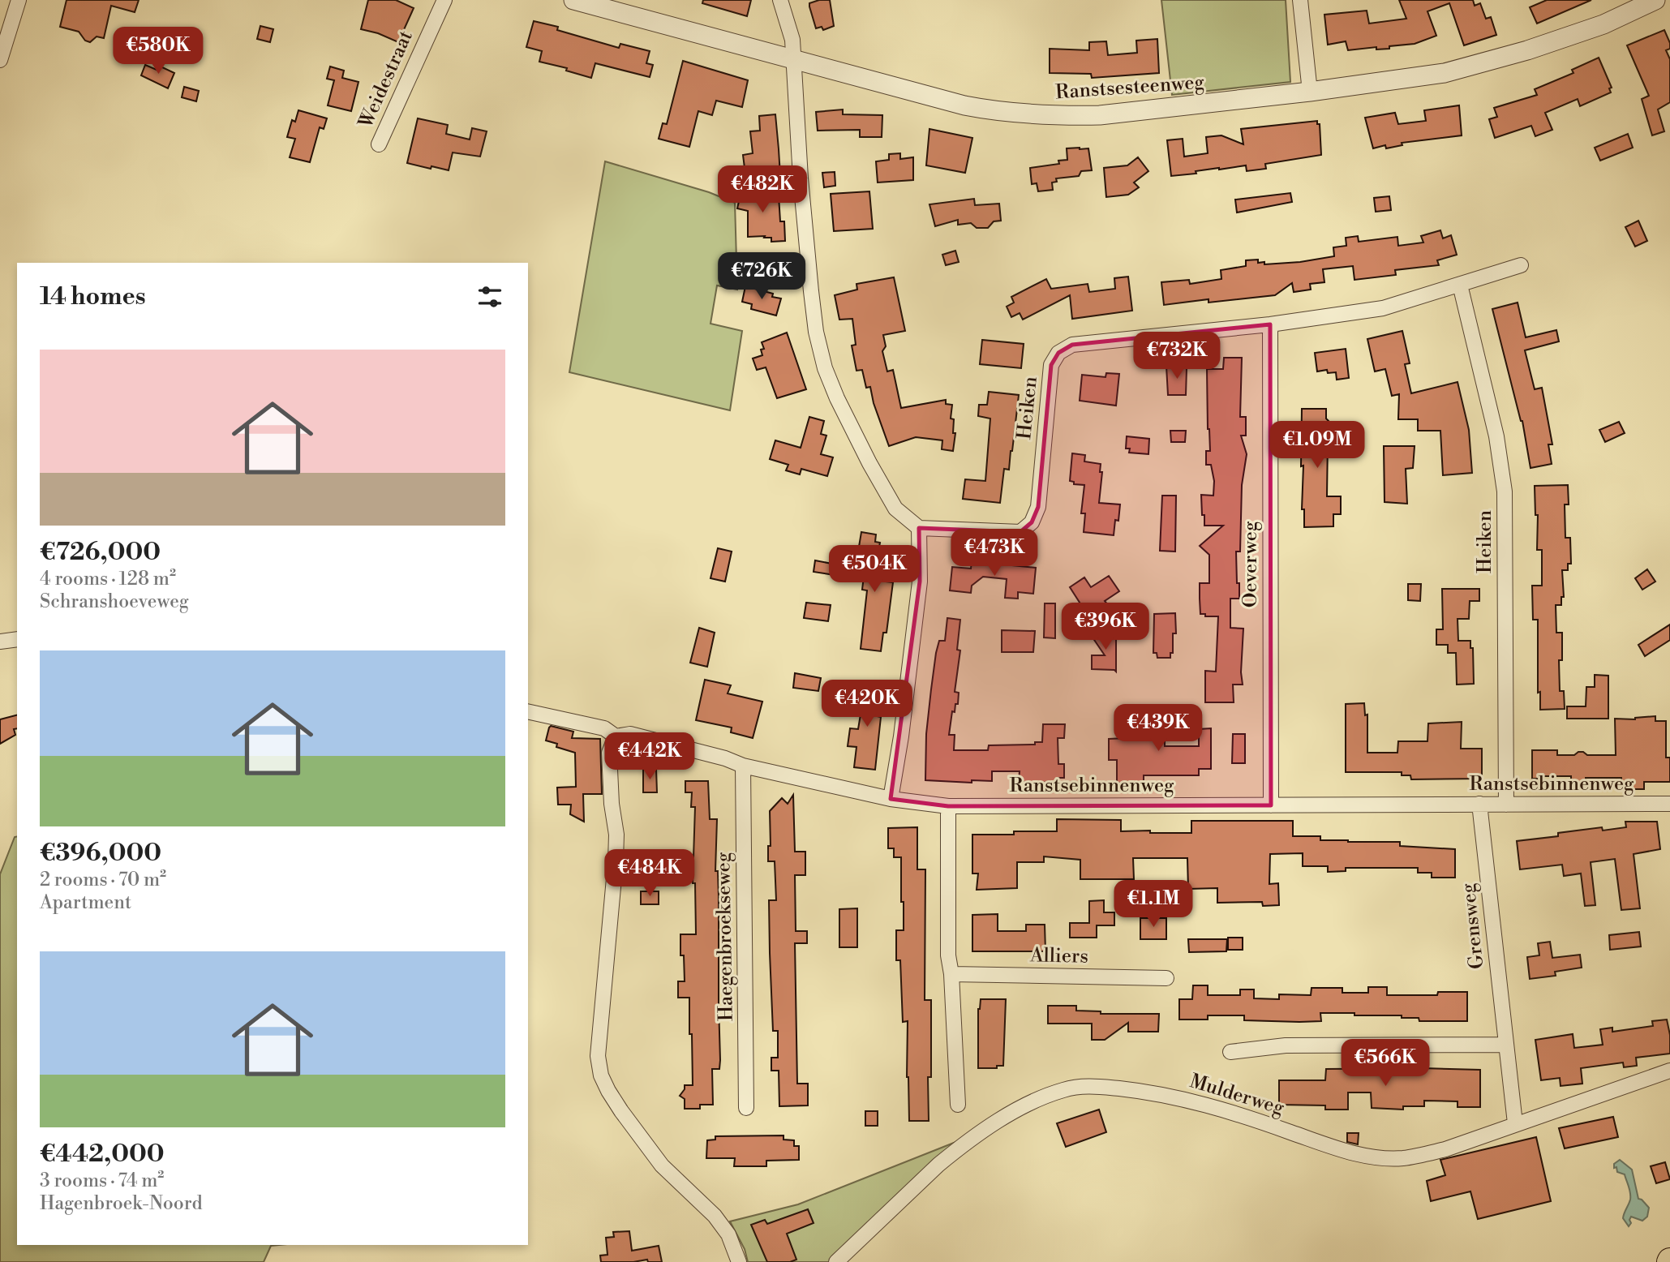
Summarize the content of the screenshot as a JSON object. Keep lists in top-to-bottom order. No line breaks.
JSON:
{"streets":{"street":["Weidestraat","Ranstsesteenweg","Heiken","Oeverweg","Ranstsebinnenweg","Grensweg","Haegenbroekseweg","Alliers","Mulderweg"]},"crossings":[["Heiken","Oeverweg"],["Heiken","Ranstsebinnenweg"],["Oeverweg","Ranstsebinnenweg"],["Ranstsebinnenweg","Grensweg"],["Ranstsebinnenweg","Haegenbroekseweg"],["Grensweg","Mulderweg"]],"page":{"price":["€580K","€482K","€726K","€732K","€1.09M","€473K","€504K","€396K","€420K","€439K","€442K","€484K","€1.1M","€566K"],"heading":"14 homes","list":[{"name":"€726,000","note":"4 rooms · 128 m² · Schranshoeveweg"},{"name":"€396,000","note":"2 rooms · 70 m² · Apartment"},{"name":"€442,000","note":"3 rooms · 74 m² · Hagenbroek-Noord"}]}}
